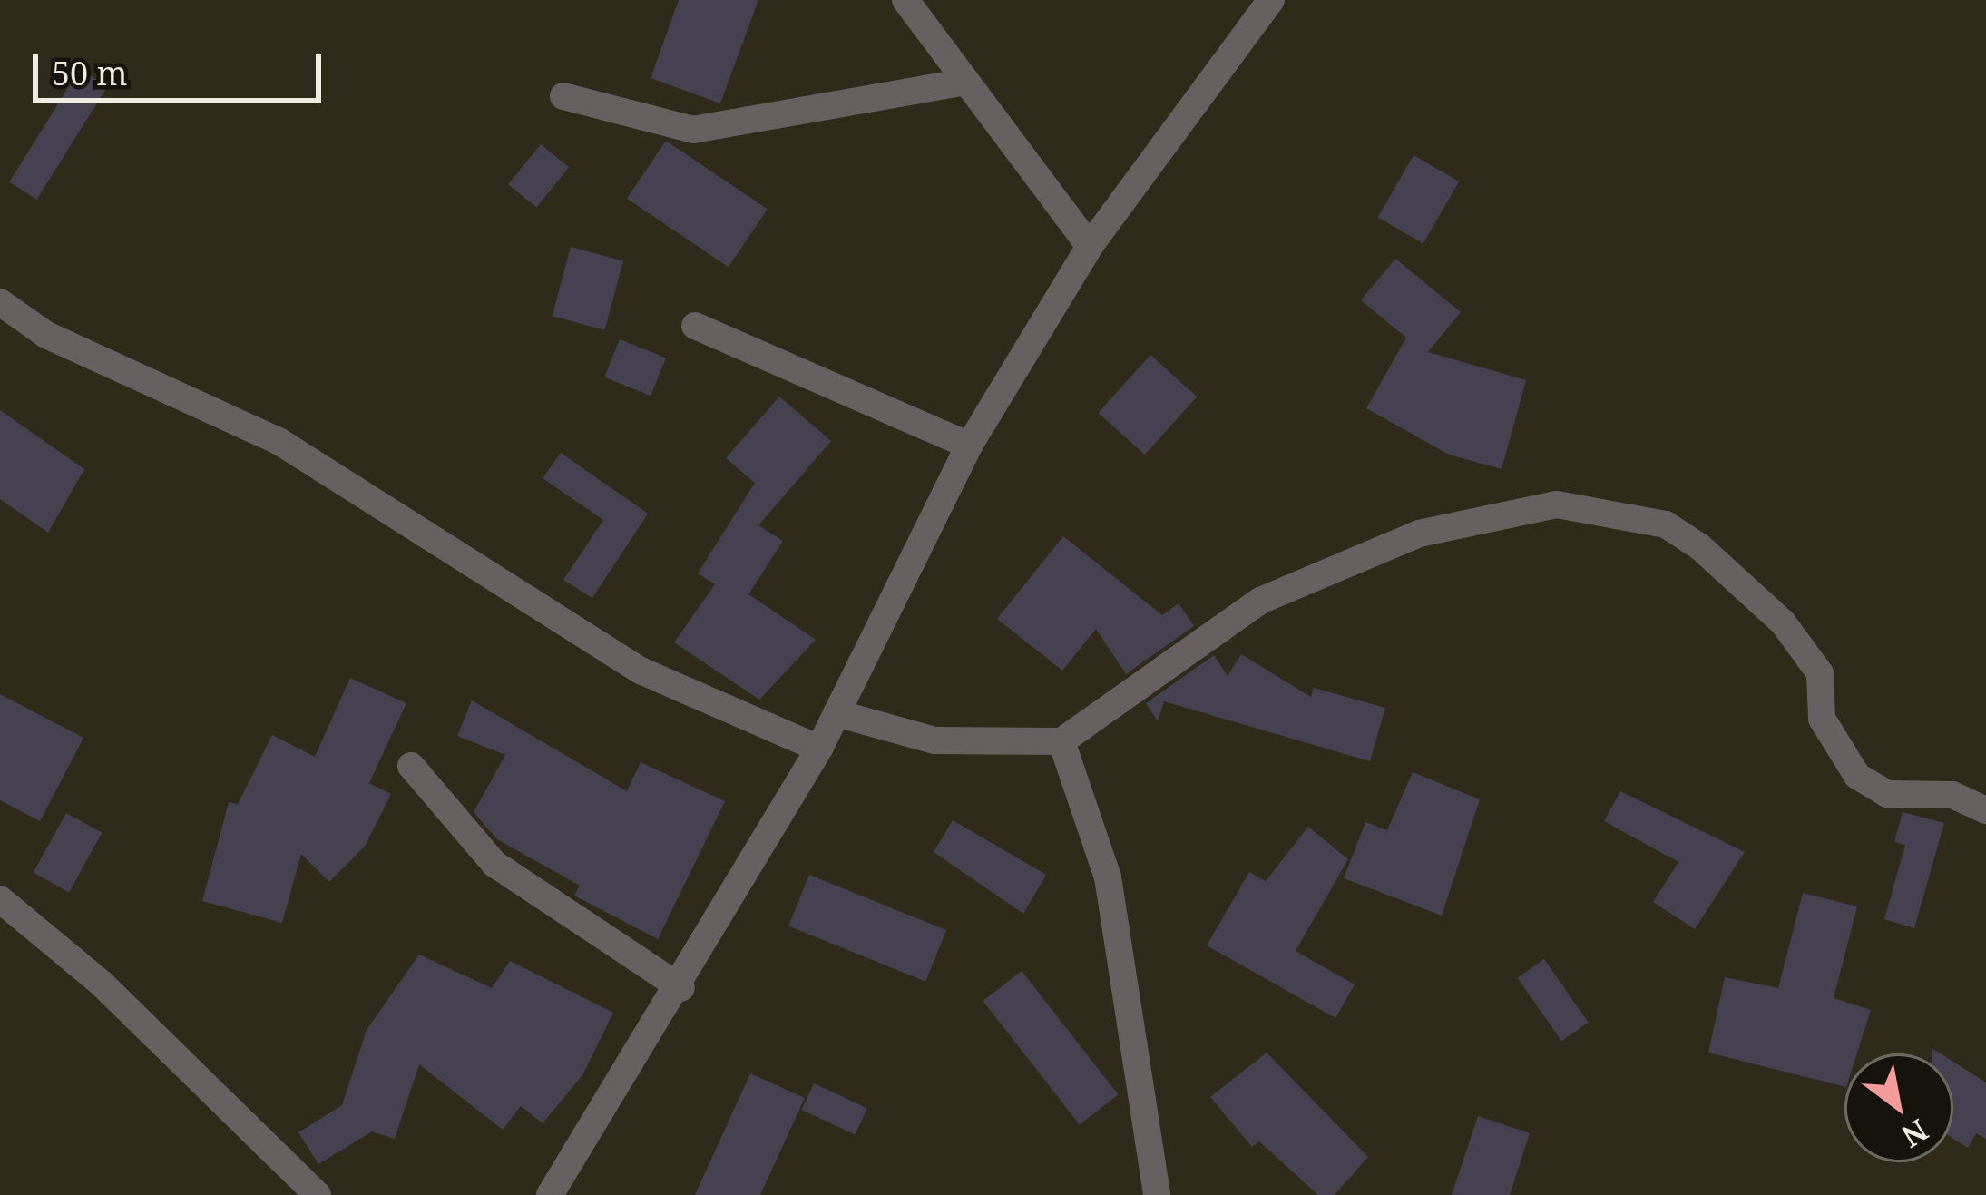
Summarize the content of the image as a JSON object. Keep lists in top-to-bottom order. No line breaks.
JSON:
{"scale_bar":"50 m","north":"bottom right"}
